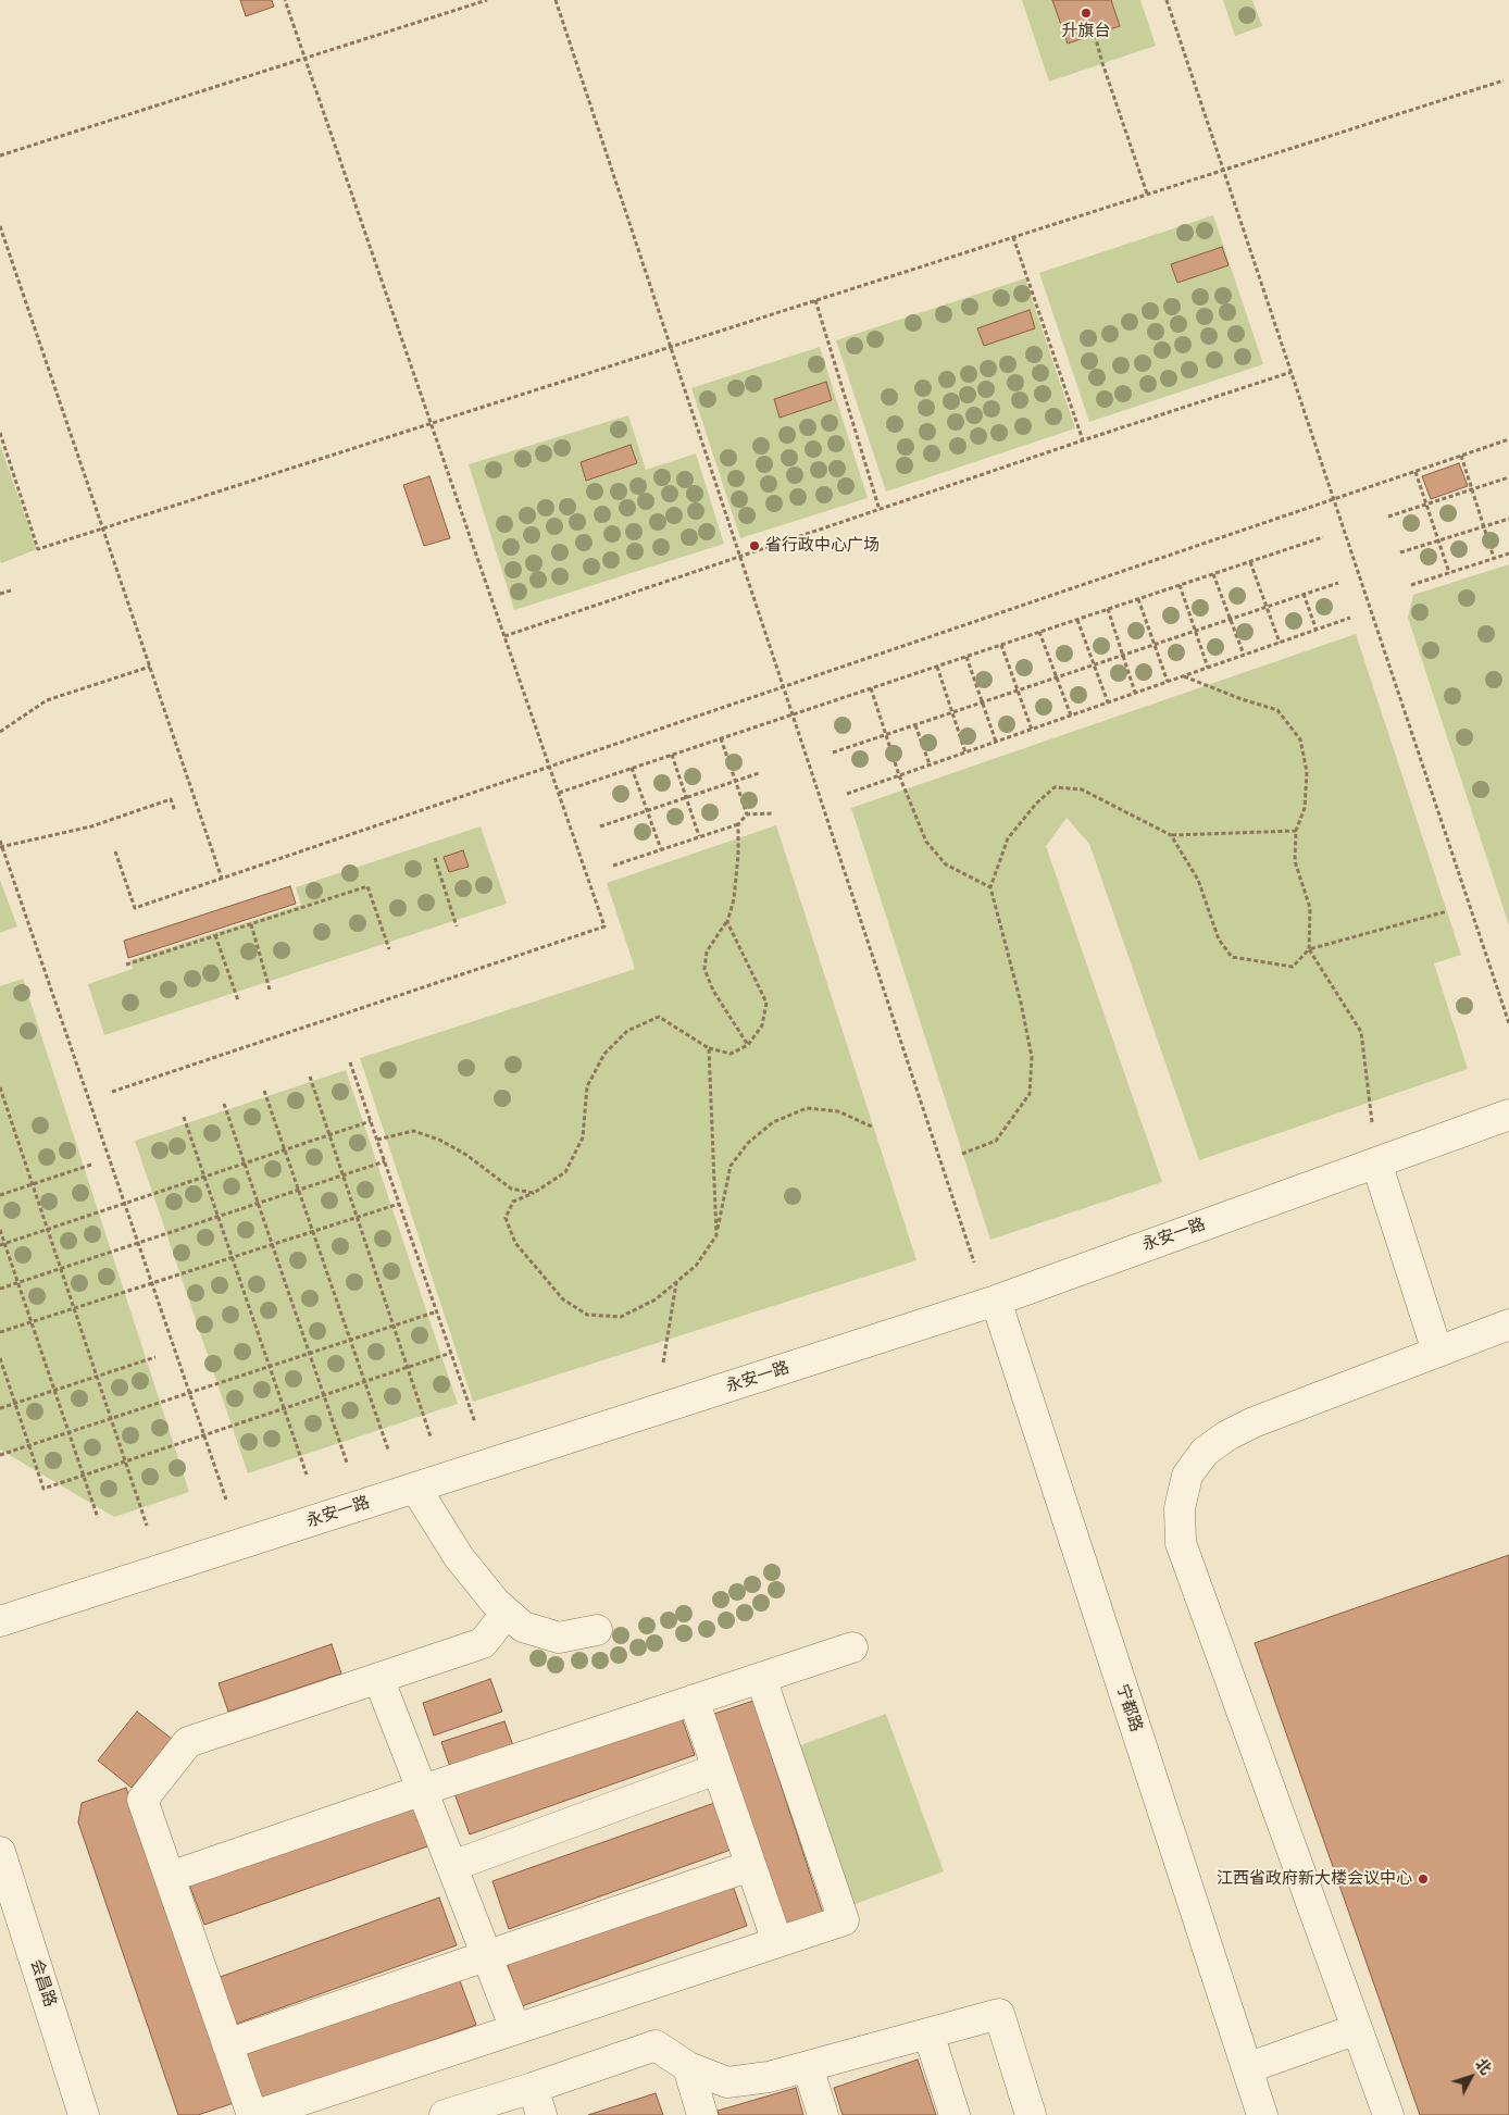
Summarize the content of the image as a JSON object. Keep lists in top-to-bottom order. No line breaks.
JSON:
{"streets":{"street":["永安一路","宁都路","会昌路"]},"crossings":[["永安一路","宁都路"]],"places":["升旗台","省行政中心广场","江西省政府新大楼会议中心"],"north":"top right"}
